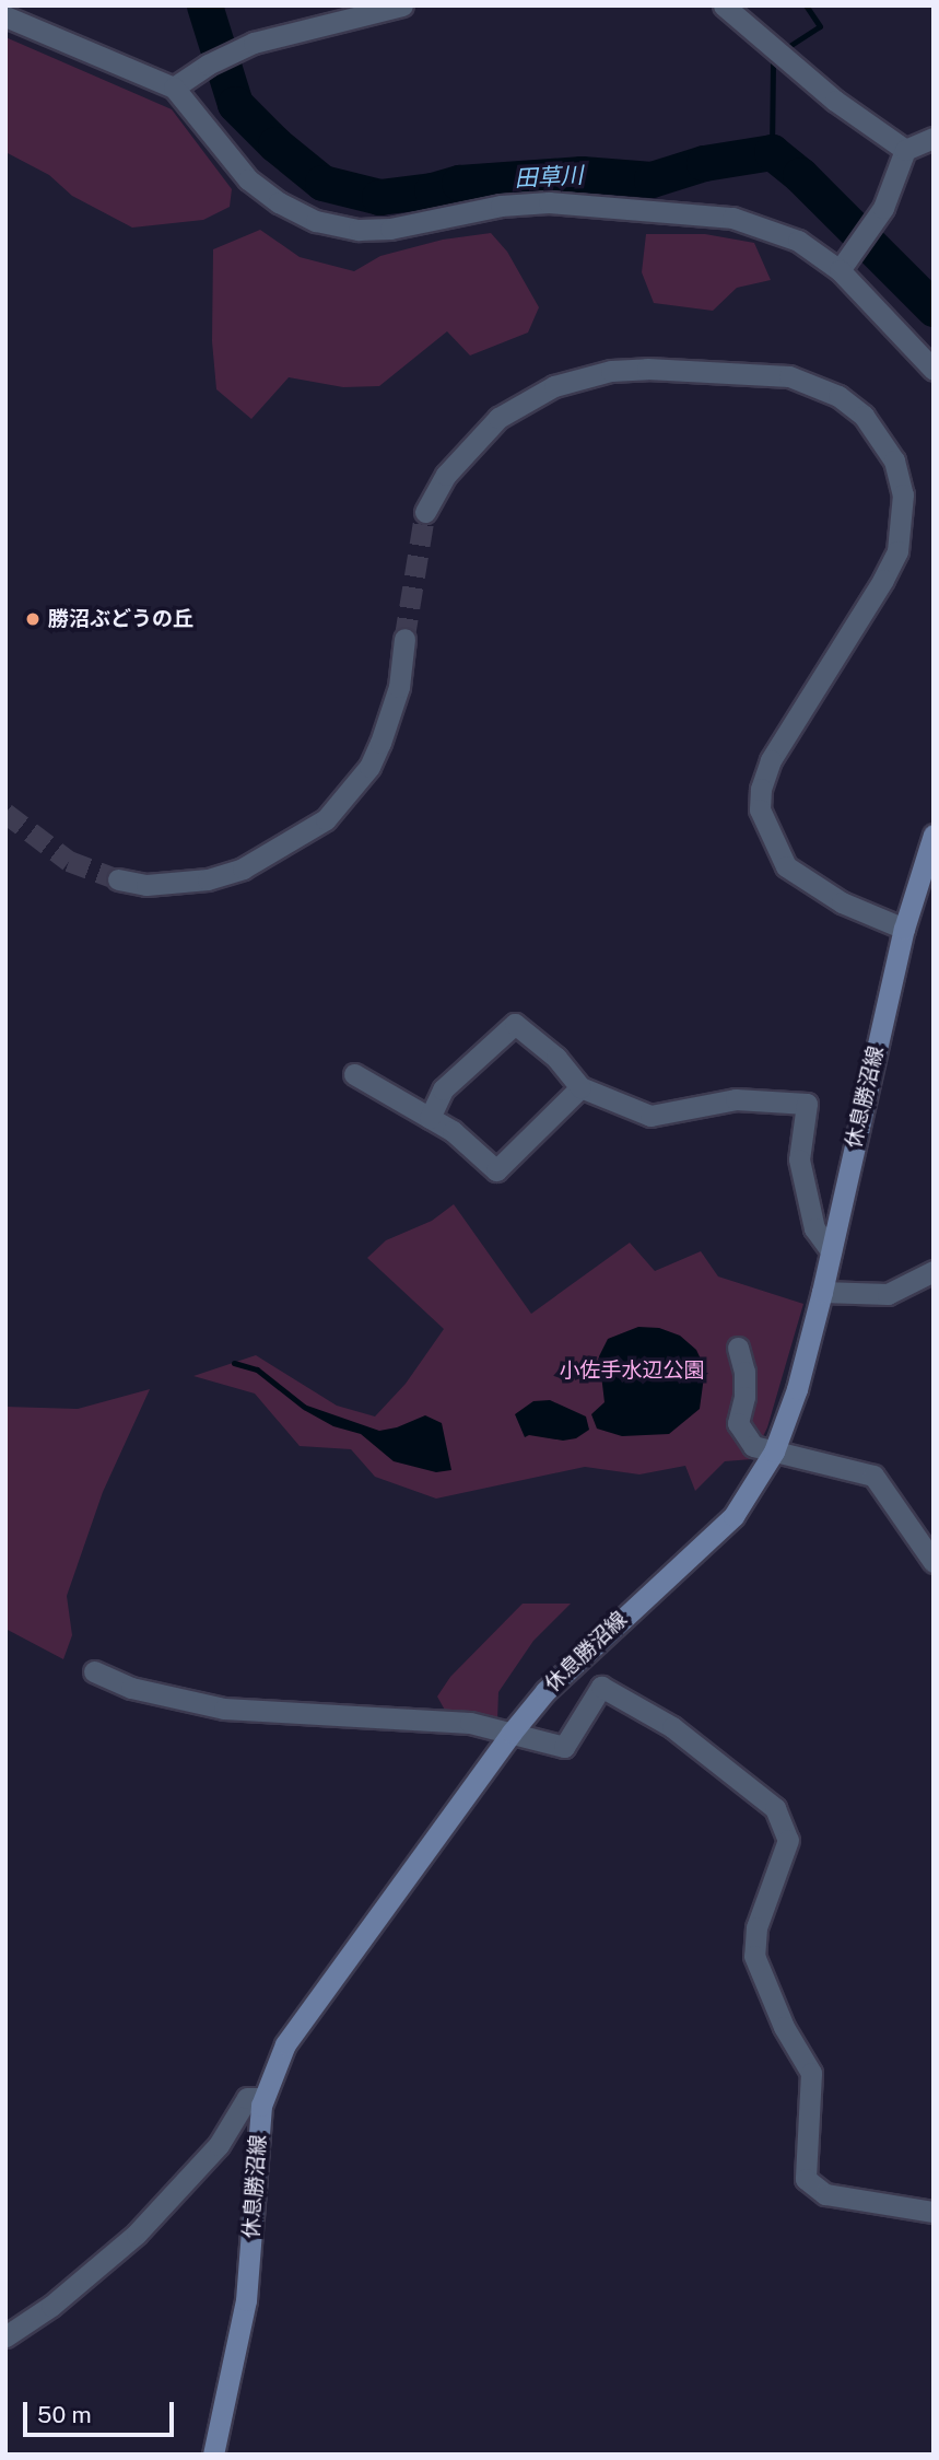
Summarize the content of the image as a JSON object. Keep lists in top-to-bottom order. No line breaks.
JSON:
{"streets":{"main road":["休息勝沼線"]},"water":["田草川"],"parks":["小佐手水辺公園"],"places":["勝沼ぶどうの丘"],"scale_bar":"50 m"}
